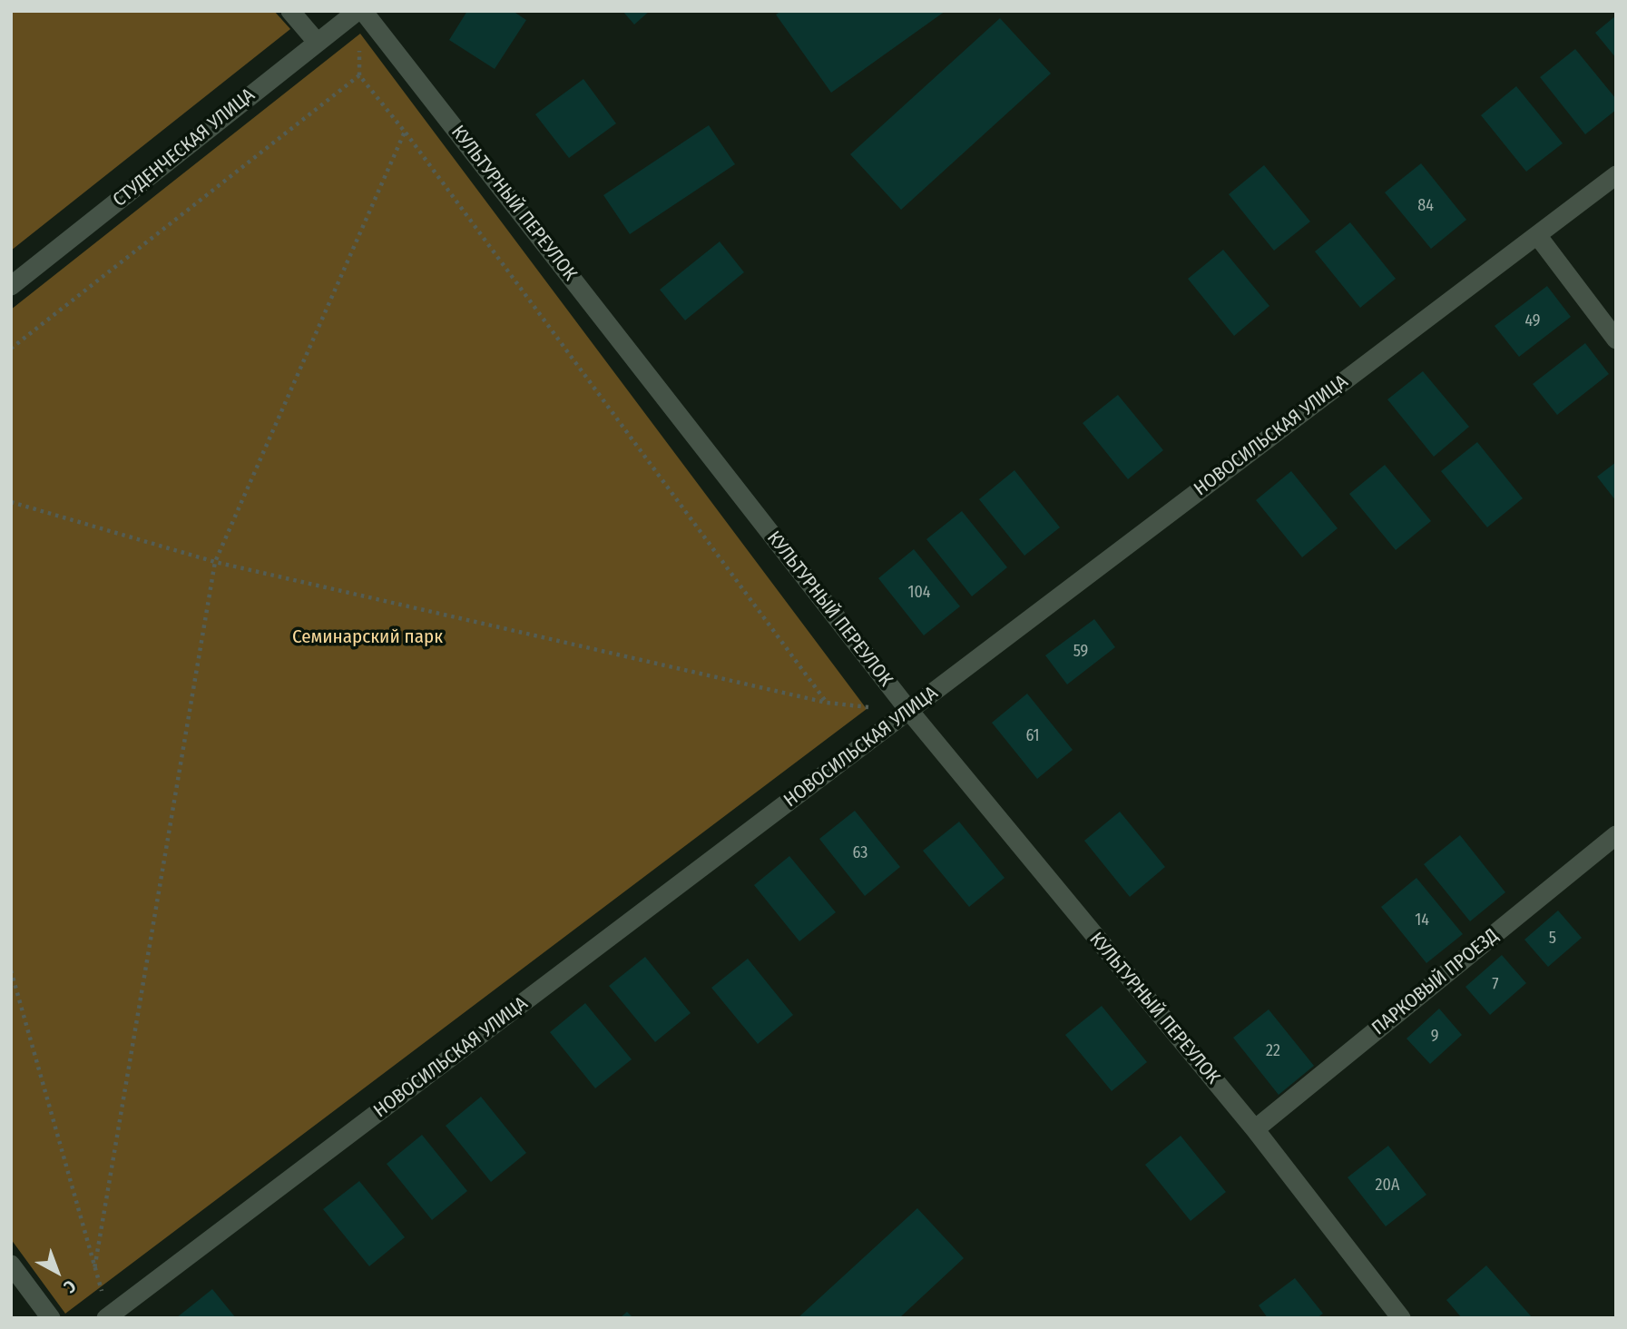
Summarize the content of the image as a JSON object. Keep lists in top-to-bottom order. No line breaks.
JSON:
{"streets":{"street":["СТУДЕНЧЕСКАЯ УЛИЦА","КУЛЬТУРНЫЙ ПЕРЕУЛОК","НОВОСИЛЬСКАЯ УЛИЦА","ПАРКОВЫЙ ПРОЕЗД"]},"crossings":[["КУЛЬТУРНЫЙ ПЕРЕУЛОК","НОВОСИЛЬСКАЯ УЛИЦА"],["КУЛЬТУРНЫЙ ПЕРЕУЛОК","ПАРКОВЫЙ ПРОЕЗД"]],"parks":["Семинарский парк"],"house_numbers":["84","49","104","59","61","63","14","5","7","9","22","20А"],"north":"bottom right"}
